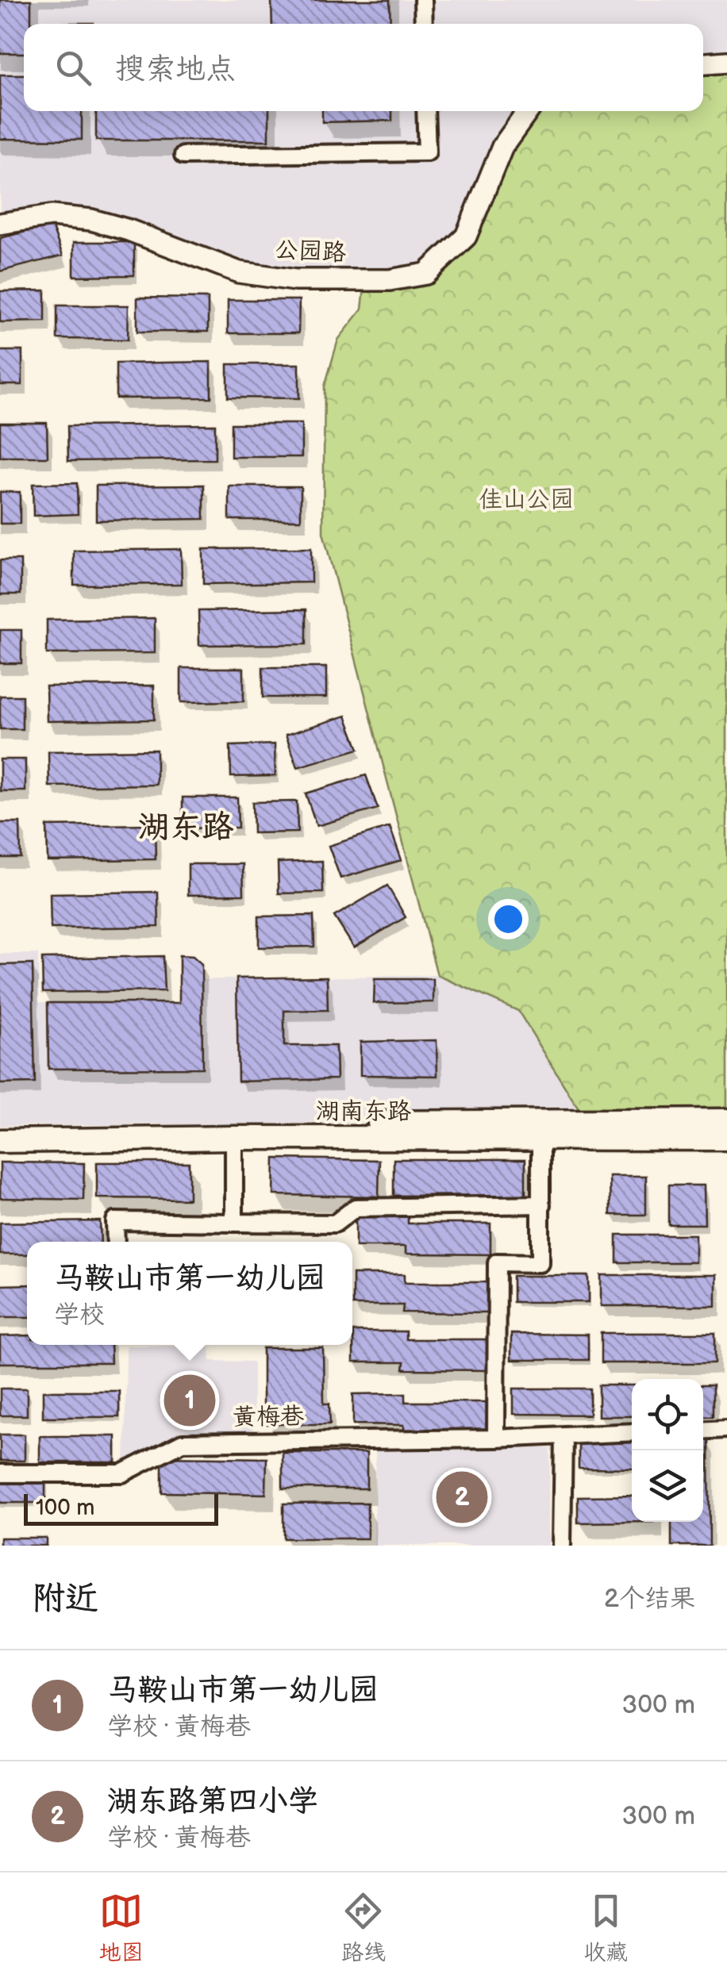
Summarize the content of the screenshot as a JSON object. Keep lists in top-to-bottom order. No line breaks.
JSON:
{"streets":{"main road":["湖南东路"],"street":["公园路","黄梅巷"]},"districts":["湖东路"],"parks":["佳山公园"],"scale_bar":"100 m","page":{"search":"搜索地点","popup":["马鞍山市第一幼儿园","学校"],"pins":["1","2"],"scale":"100 m","heading":["附近","2个结果"],"list":[{"mark":"1","name":"马鞍山市第一幼儿园","note":"学校 · 黄梅巷","value":"300 m"},{"mark":"2","name":"湖东路第四小学","note":"学校 · 黄梅巷","value":"300 m"}],"nav":["地图","路线","收藏"]}}
